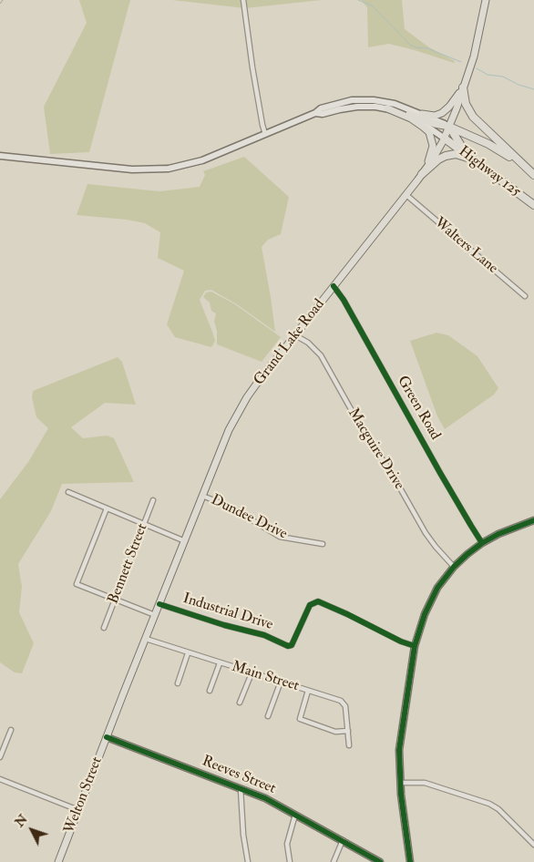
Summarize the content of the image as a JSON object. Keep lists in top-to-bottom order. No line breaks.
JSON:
{"streets":{"highway":["Highway 125"],"main road":["Grand Lake Road","Welton Street"],"street":["Walters Lane","Green Road","Macguire Drive","Dundee Drive","Bennett Street","Industrial Drive","Main Street","Reeves Street"]},"crossings":[["Highway 125","Grand Lake Road"],["Walters Lane","Grand Lake Road"],["Grand Lake Road","Green Road"],["Grand Lake Road","Macguire Drive"],["Grand Lake Road","Dundee Drive"],["Grand Lake Road","Industrial Drive"],["Grand Lake Road","Main Street"],["Grand Lake Road","Welton Street"],["Reeves Street","Welton Street"]],"north":"top left"}
